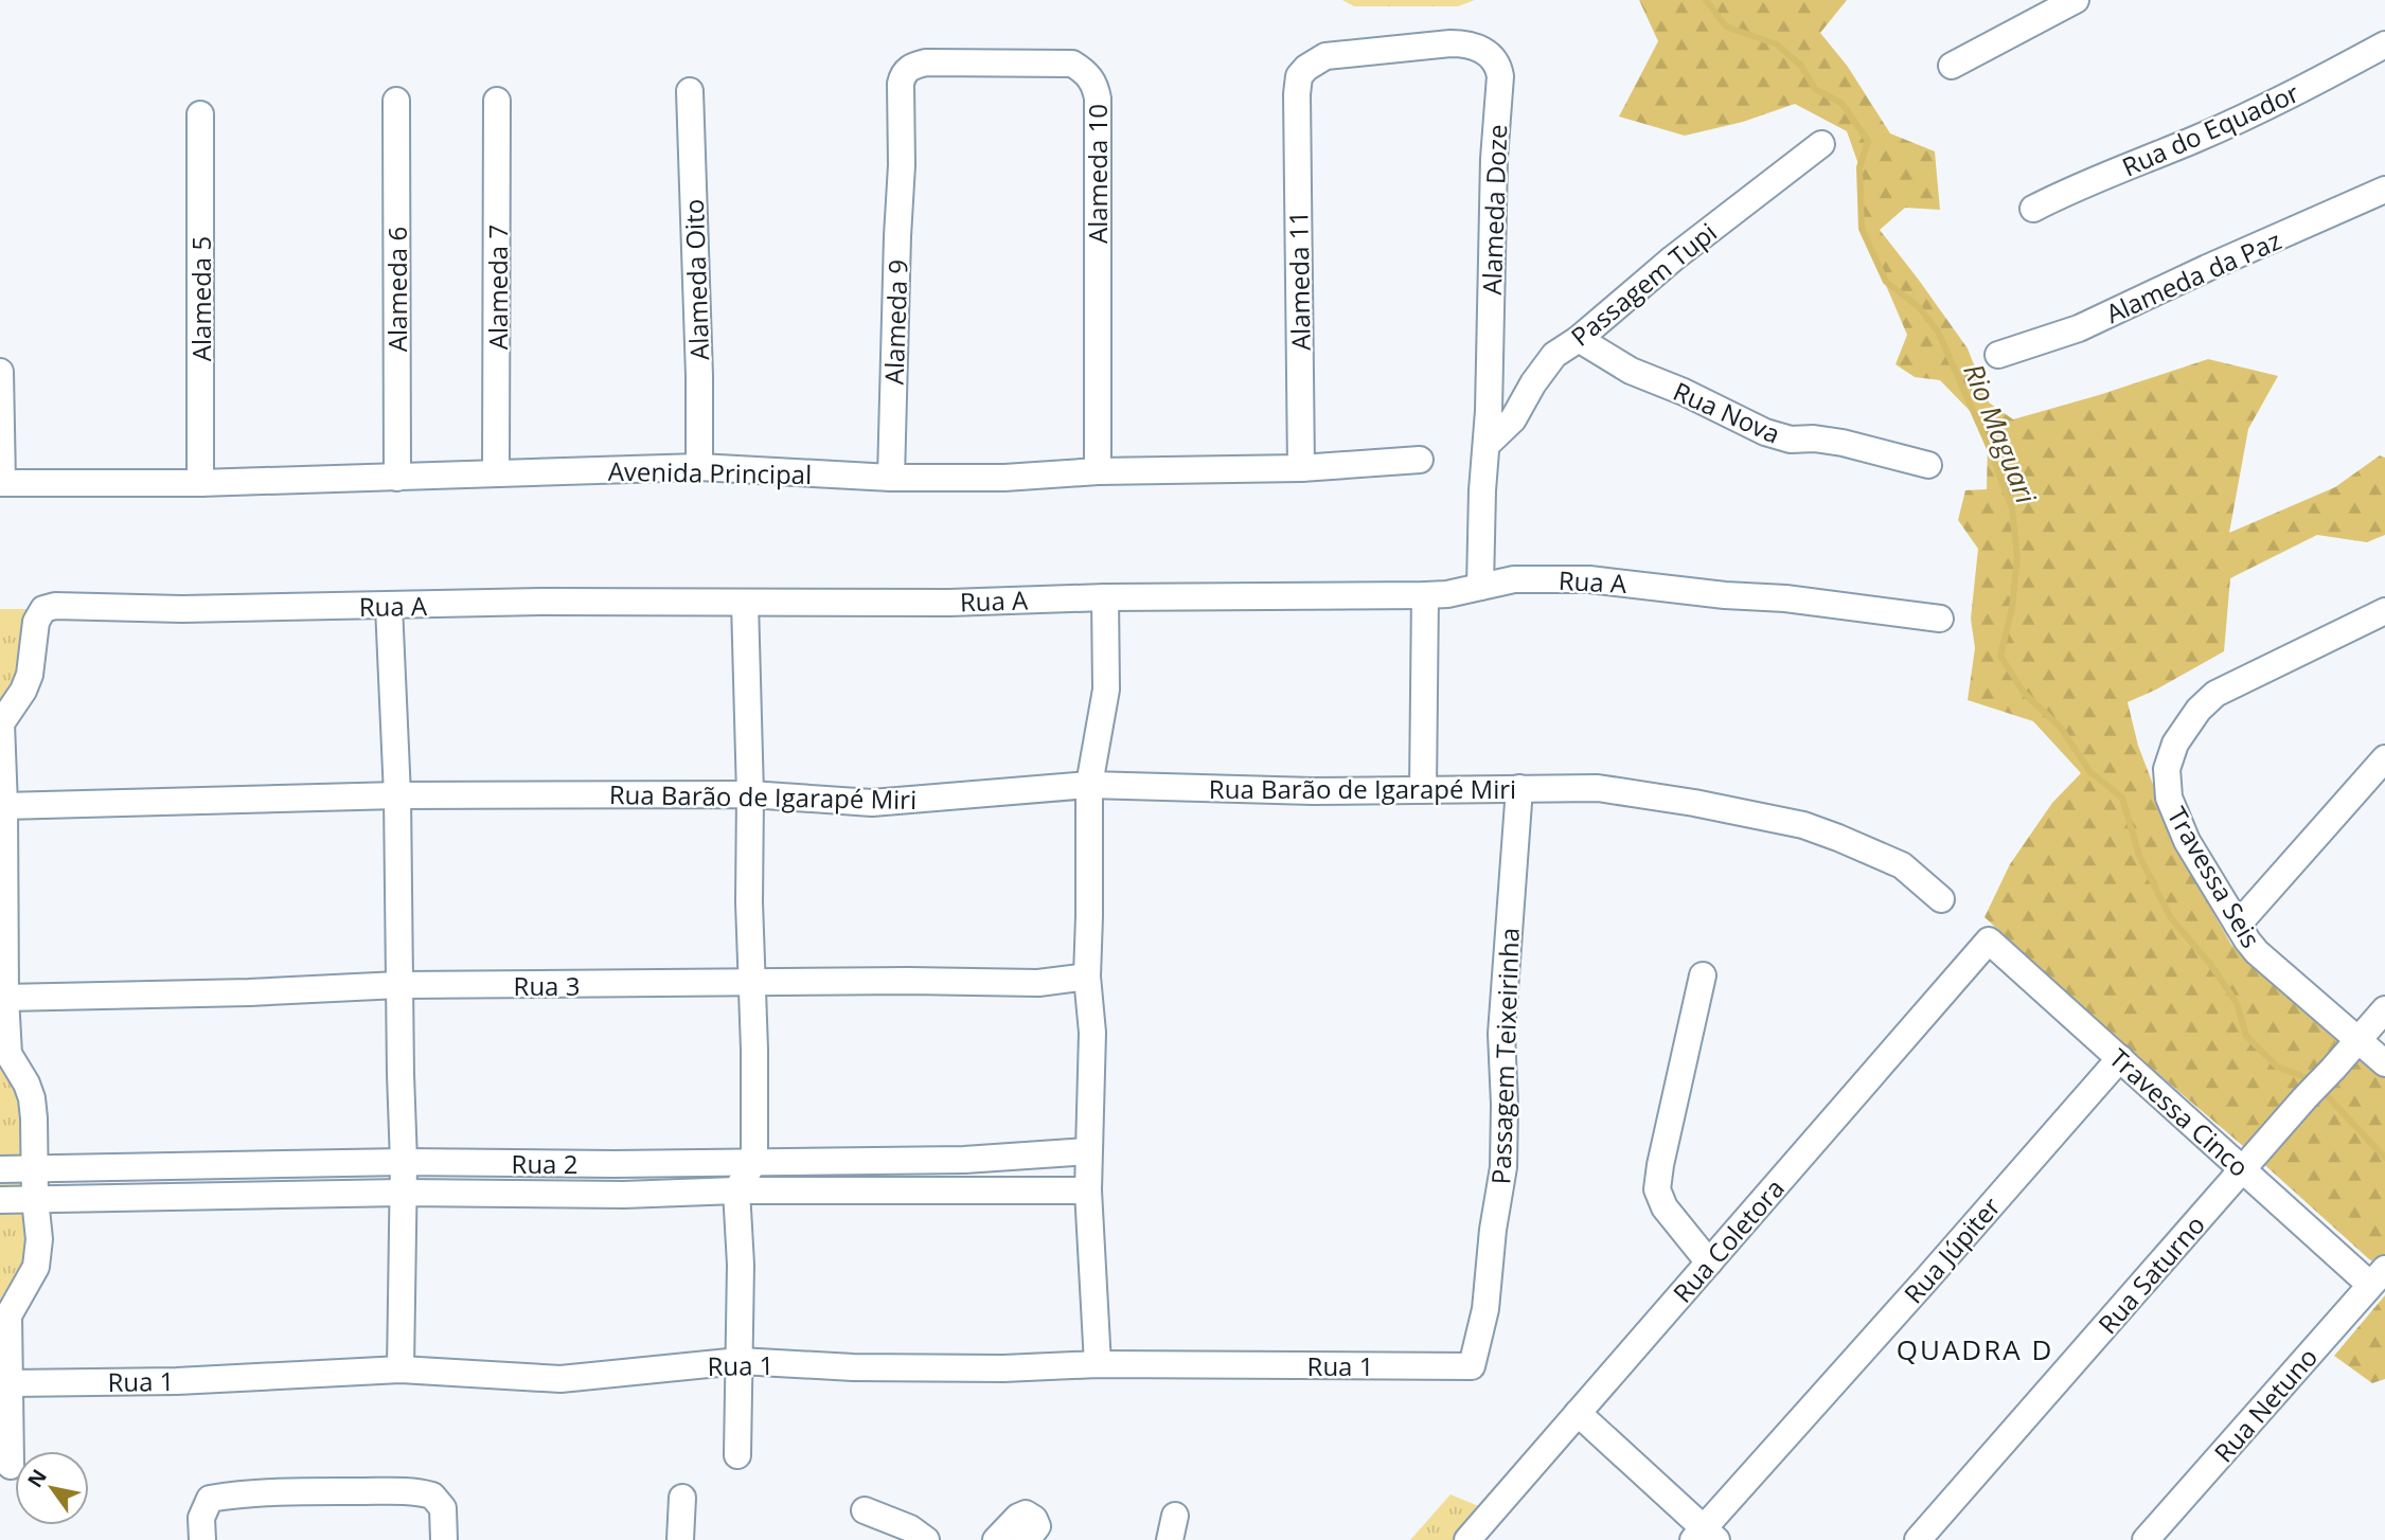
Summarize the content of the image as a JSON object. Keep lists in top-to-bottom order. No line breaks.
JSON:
{"streets":{"street":["Rua do Equador","Alameda 10","Alameda Doze","Alameda da Paz","Alameda Oito","Alameda 11","Passagem Tupi","Alameda 7","Alameda 6","Alameda 5","Alameda 9","Rua Nova","Avenida Principal","Rua A","Rua Barão de Igarapé Miri","Travessa Seis","Rua 3","Passagem Teixeirinha","Travessa Cinco","Rua 2","Rua Coletora","Rua Júpiter","Rua Saturno","Rua 1","Rua Netuno"]},"crossings":[["Alameda 10","Alameda 9"],["Alameda 10","Avenida Principal"],["Alameda Doze","Alameda 11"],["Alameda Doze","Passagem Tupi"],["Alameda Doze","Rua A"],["Alameda Oito","Avenida Principal"],["Alameda 11","Avenida Principal"],["Passagem Tupi","Rua Nova"],["Alameda 7","Avenida Principal"],["Alameda 6","Avenida Principal"],["Alameda 5","Avenida Principal"],["Alameda 9","Avenida Principal"],["Rua Barão de Igarapé Miri","Passagem Teixeirinha"],["Travessa Seis","Rua Saturno"],["Passagem Teixeirinha","Rua 1"],["Travessa Cinco","Rua Coletora"],["Travessa Cinco","Rua Júpiter"],["Travessa Cinco","Rua Saturno"],["Travessa Cinco","Rua Netuno"]],"districts":["QUADRA D"],"water":["Rio Maguari"],"north":"top left"}
